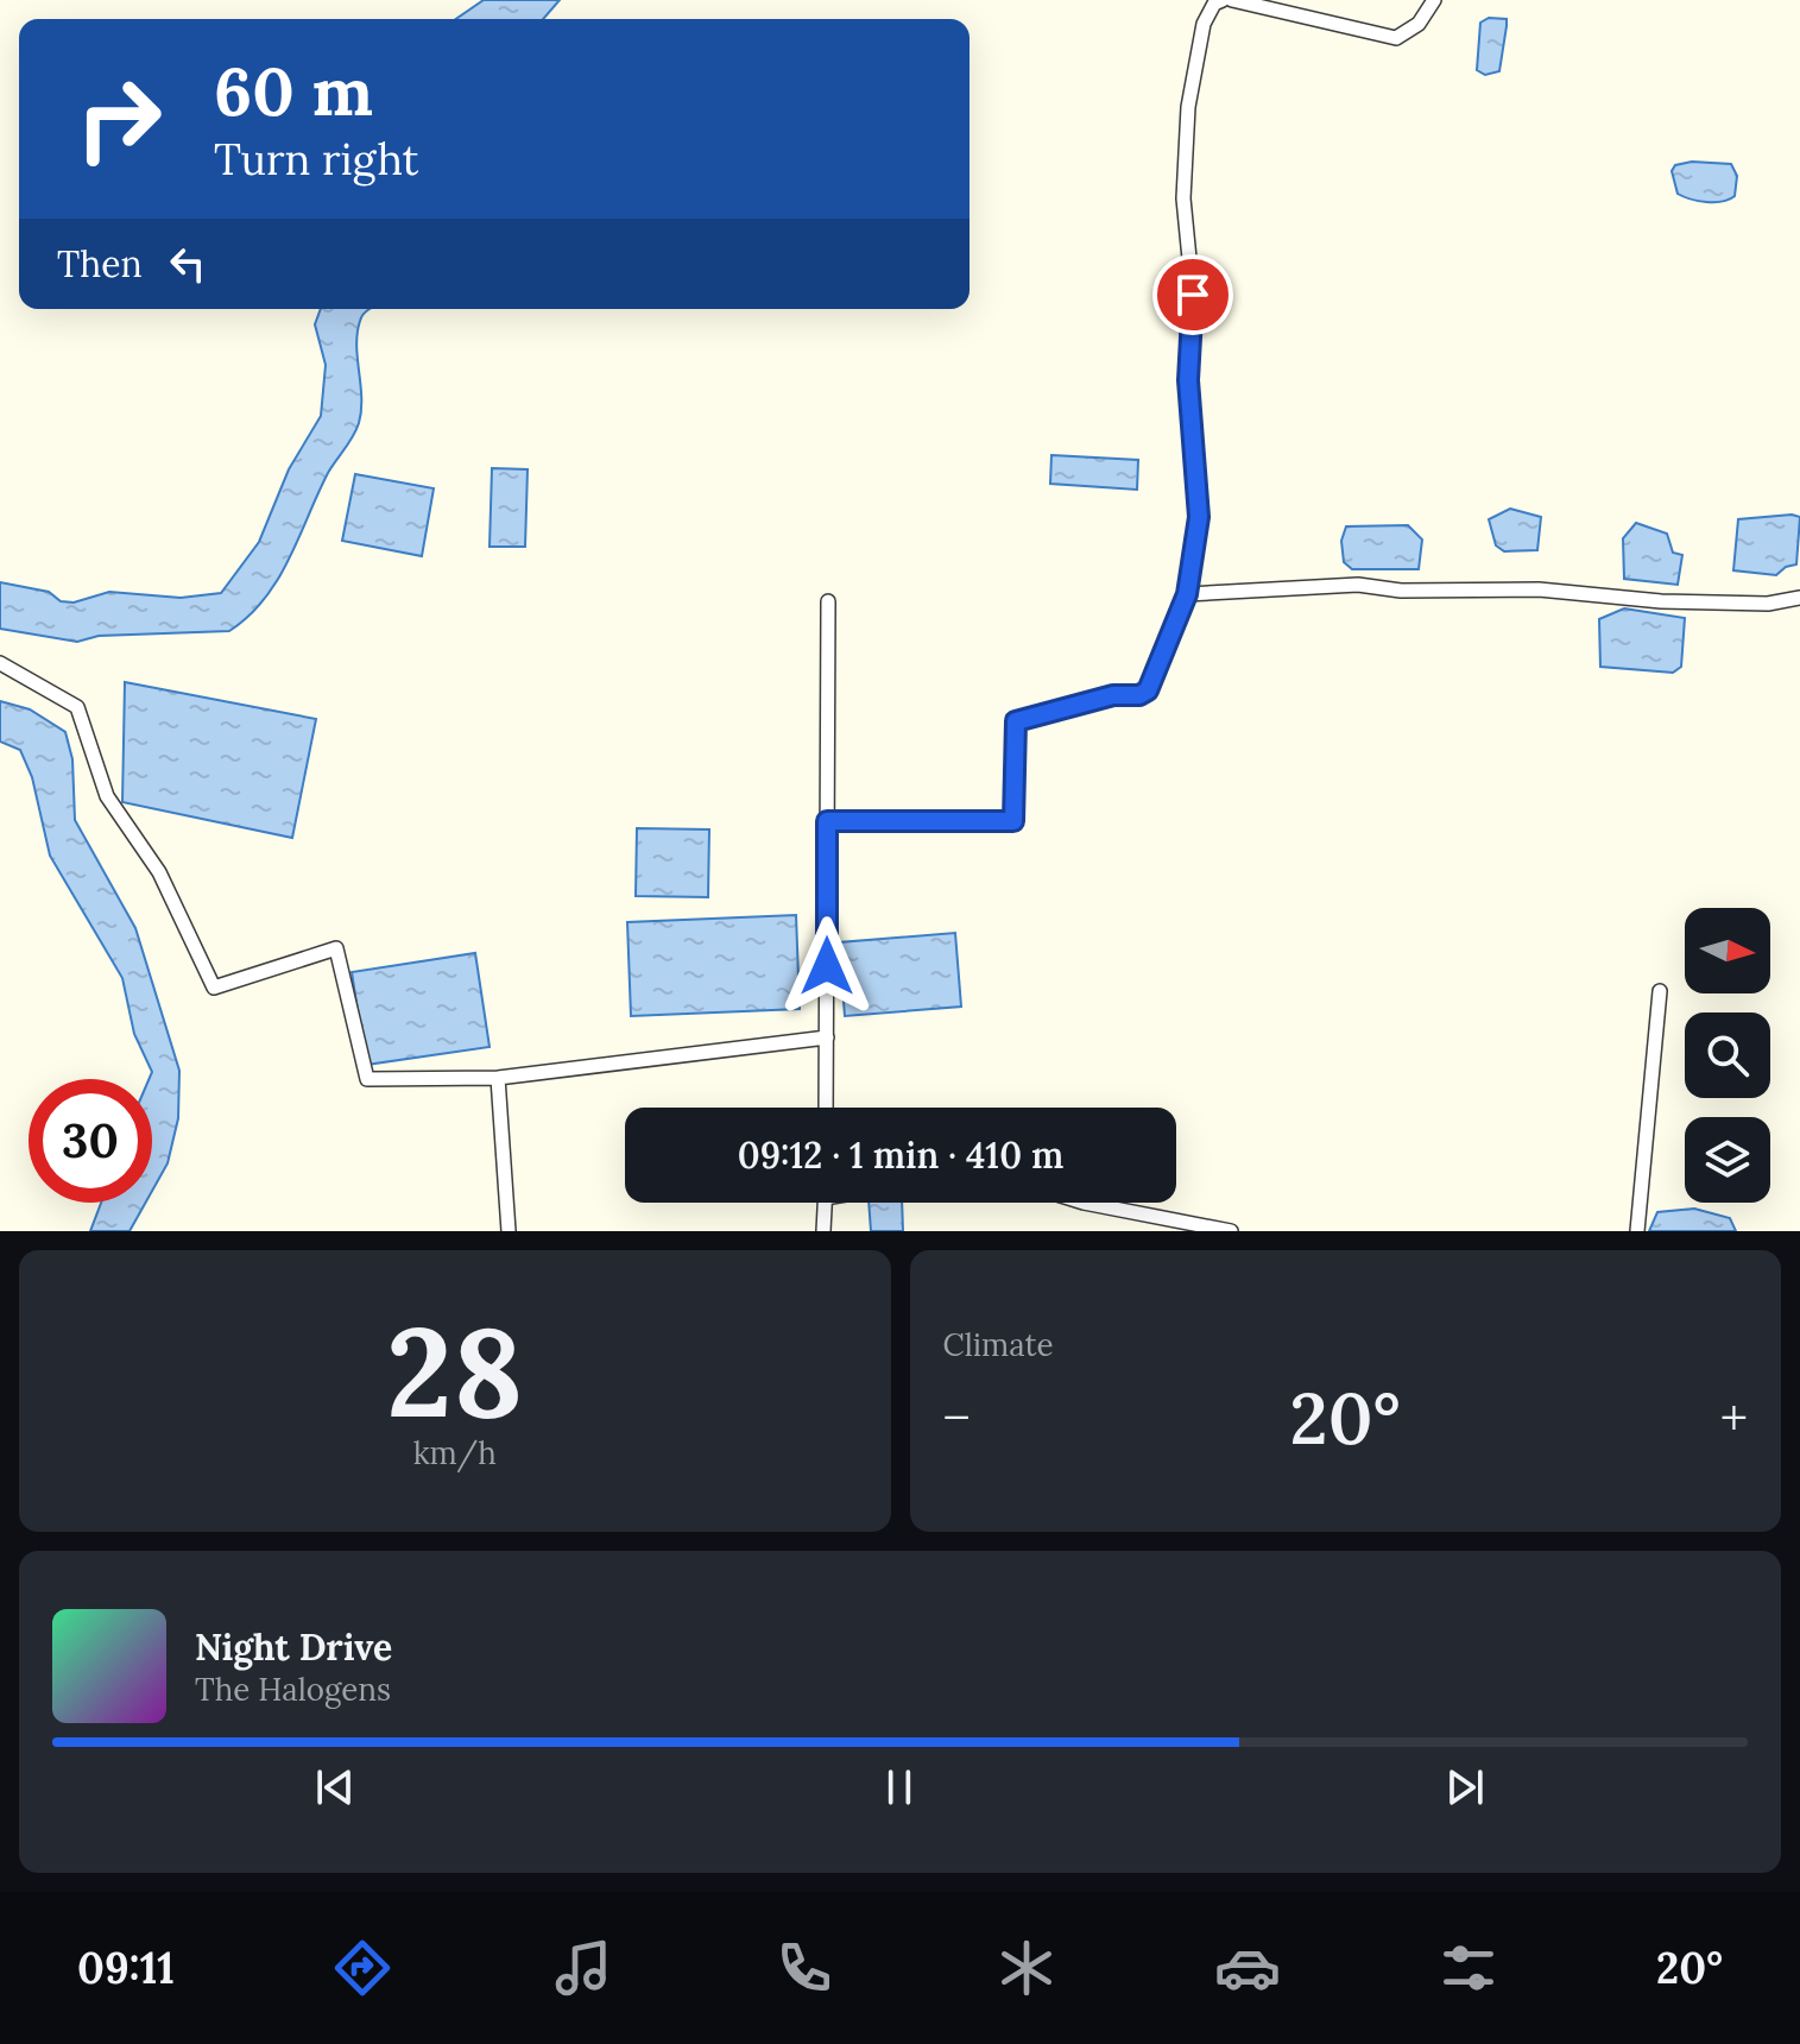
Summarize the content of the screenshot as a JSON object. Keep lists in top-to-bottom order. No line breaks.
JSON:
{"north":"right","page":{"turn":["60 m","Turn right"],"then":"Then","limit":"30","trip":"09:12 · 1 min · 410 m","tile":[["28","km/h"],"Climate"],"heat":["−","20°","+"],"song":["Night Drive","The Halogens"],"tabs":["09:11","20°"]}}
